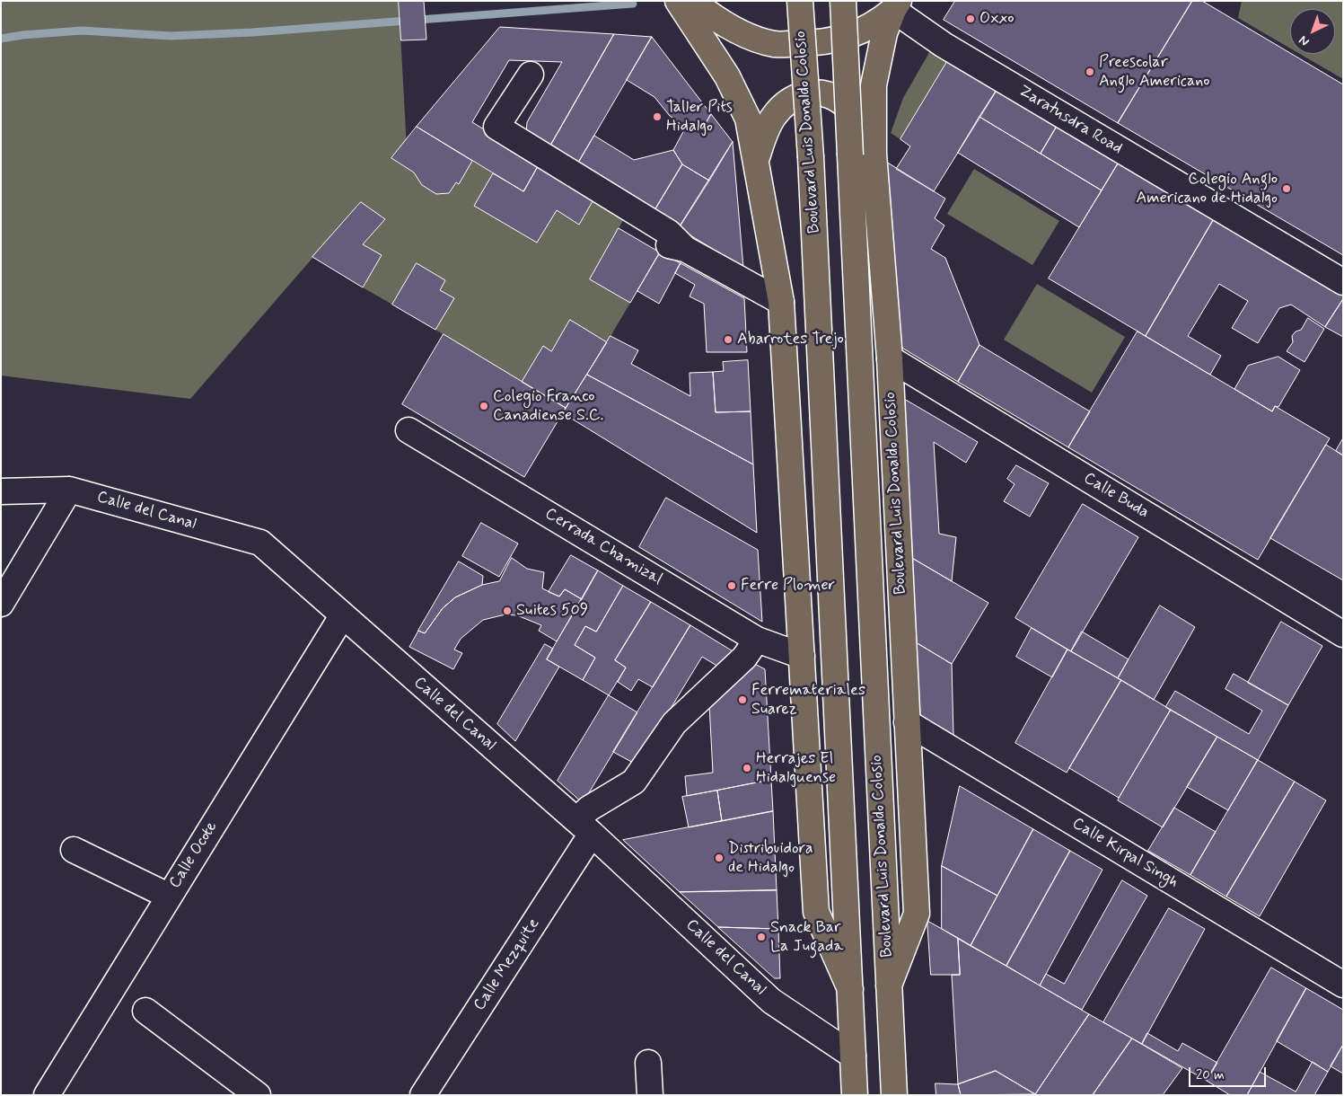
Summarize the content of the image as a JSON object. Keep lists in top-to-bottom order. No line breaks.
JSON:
{"streets":{"main road":["Boulevard Luis Donaldo Colosio"],"street":["Zaratusdra Road","Calle Buda","Calle del Canal","Cerrada Chamizal","Calle Kirpal Singh","Calle Ocote","Calle Mezquite"]},"crossings":[["Zaratusdra Road","Boulevard Luis Donaldo Colosio"],["Boulevard Luis Donaldo Colosio","Calle Buda"],["Boulevard Luis Donaldo Colosio","Calle del Canal"],["Boulevard Luis Donaldo Colosio","Cerrada Chamizal"],["Boulevard Luis Donaldo Colosio","Calle Kirpal Singh"],["Calle del Canal","Calle Ocote"],["Calle del Canal","Calle Mezquite"],["Cerrada Chamizal","Calle Mezquite"]],"places":["Oxxo","Preescolar Anglo Americano","Taller Pits Hidalgo","Colegio Anglo Americano de Hidalgo","Abarrotes Trejo","Colegio Franco Canadiense S.C.","Ferre Plomer","Suites 509","Ferremateriales Suarez","Herrajes El Hidalguense","Distribuidora de Hidalgo","Snack Bar La Jugada"],"scale_bar":"20 m","north":"bottom left"}
